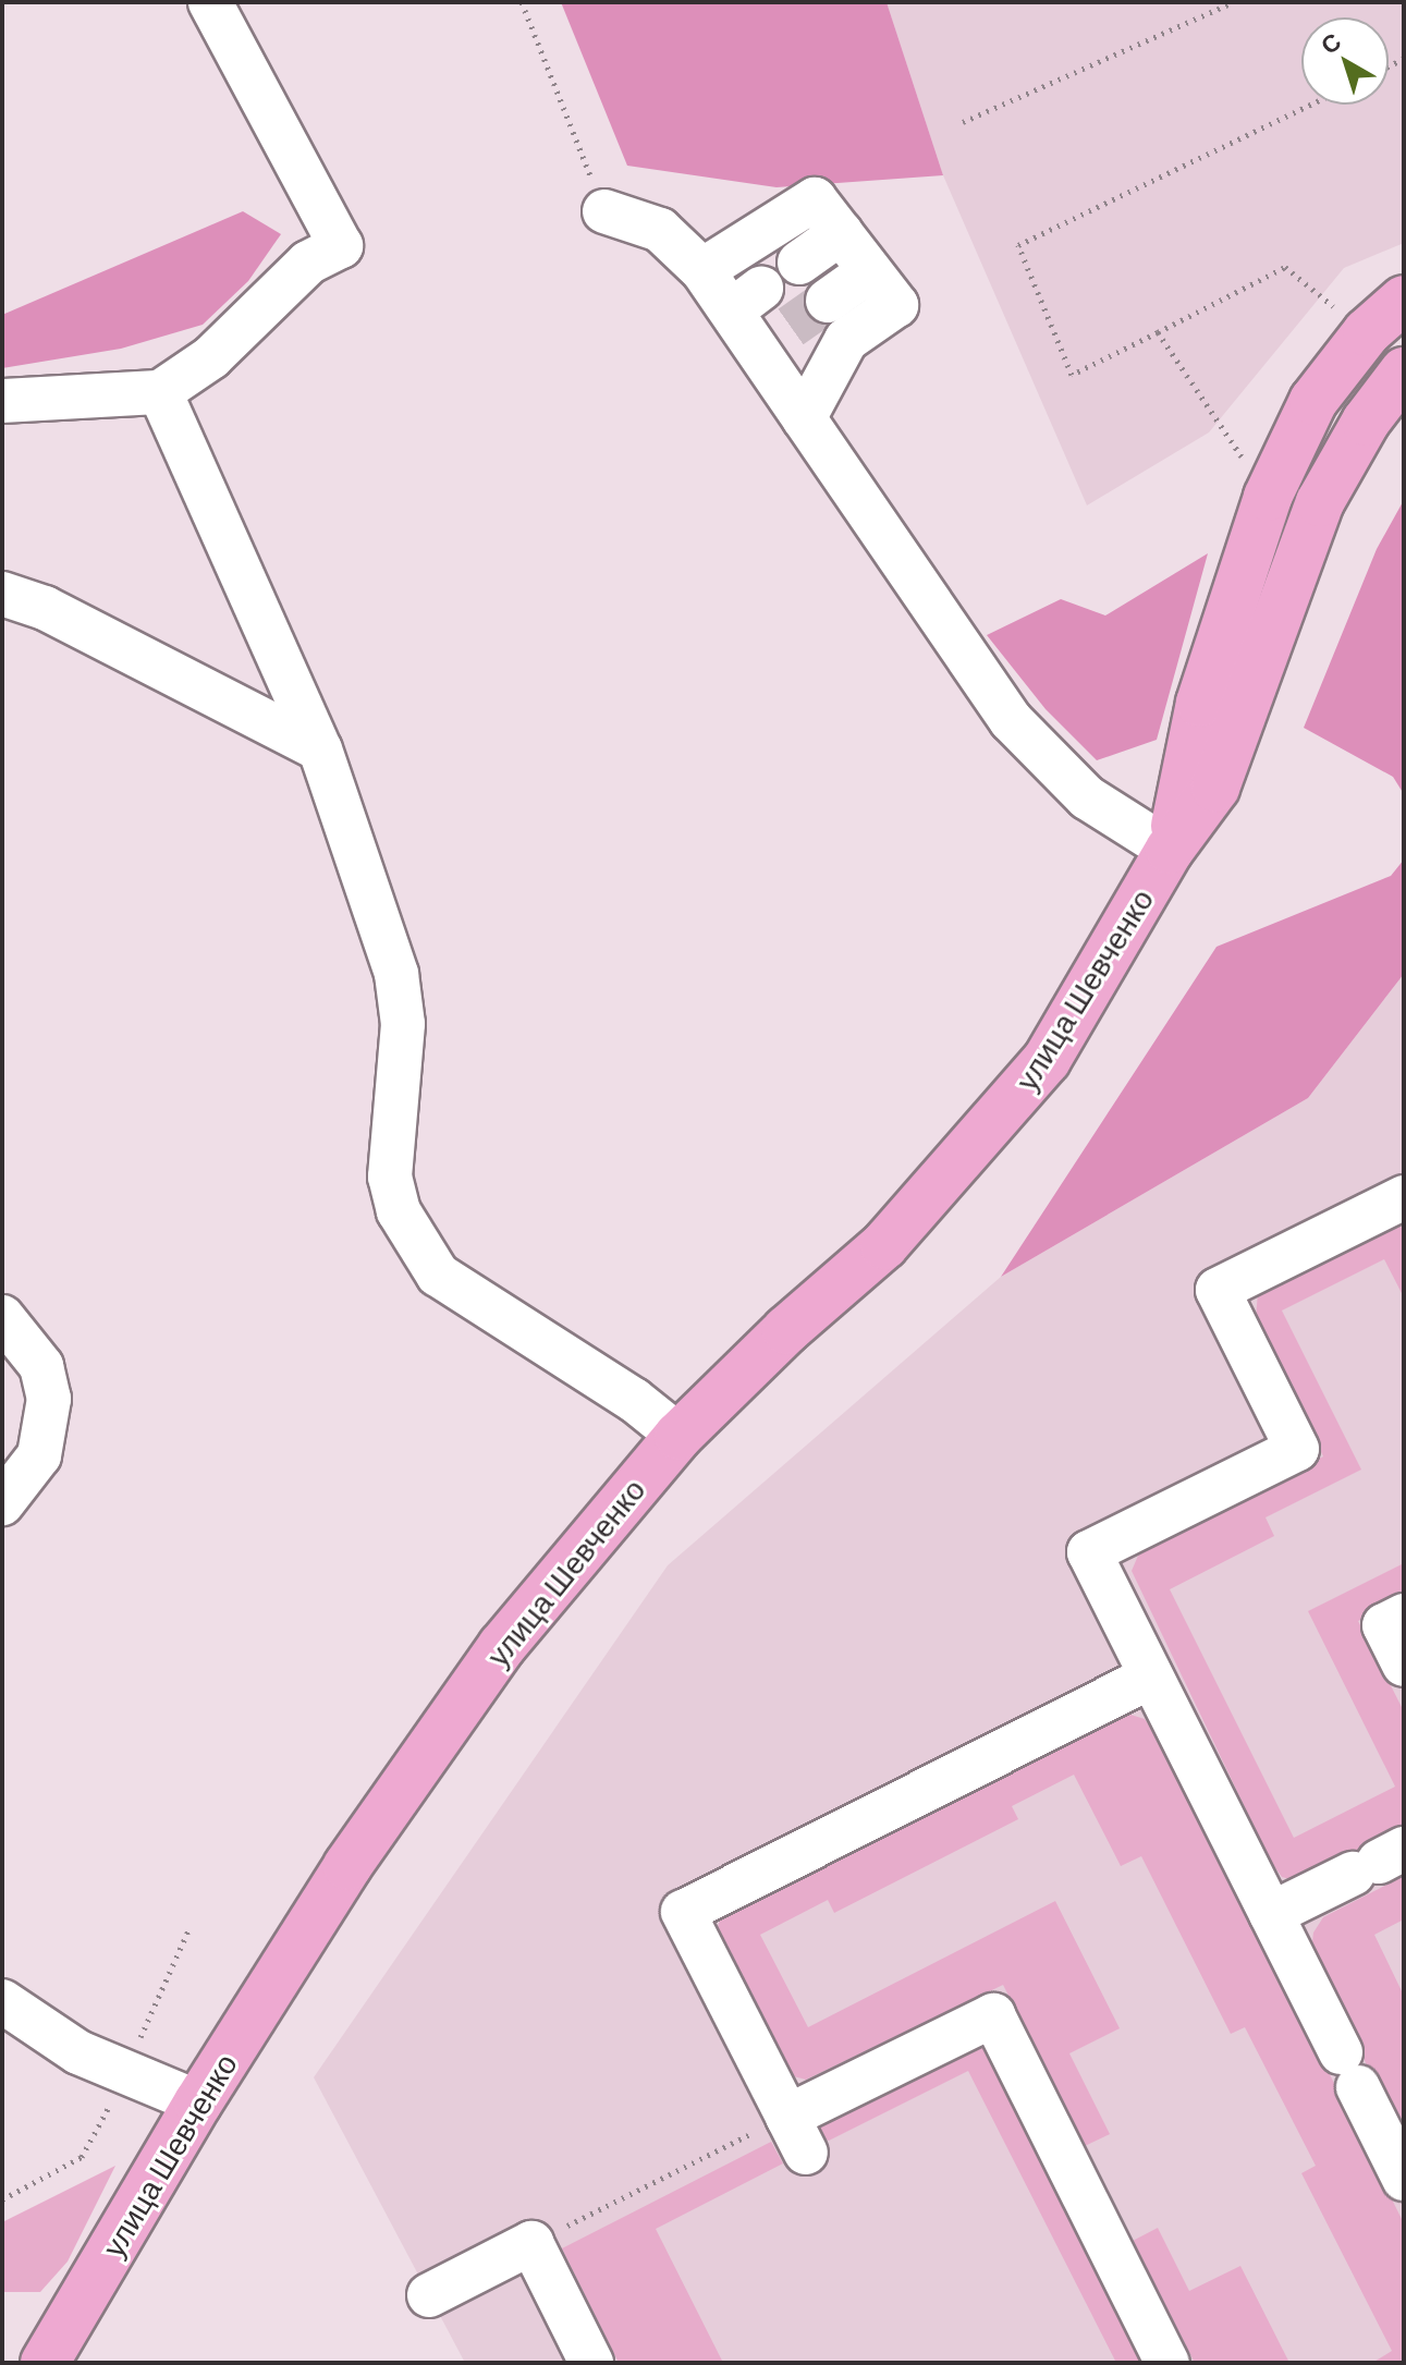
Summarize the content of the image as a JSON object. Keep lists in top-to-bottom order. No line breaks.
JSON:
{"streets":{"main road":["улица Шевченко"]},"north":"top left"}
